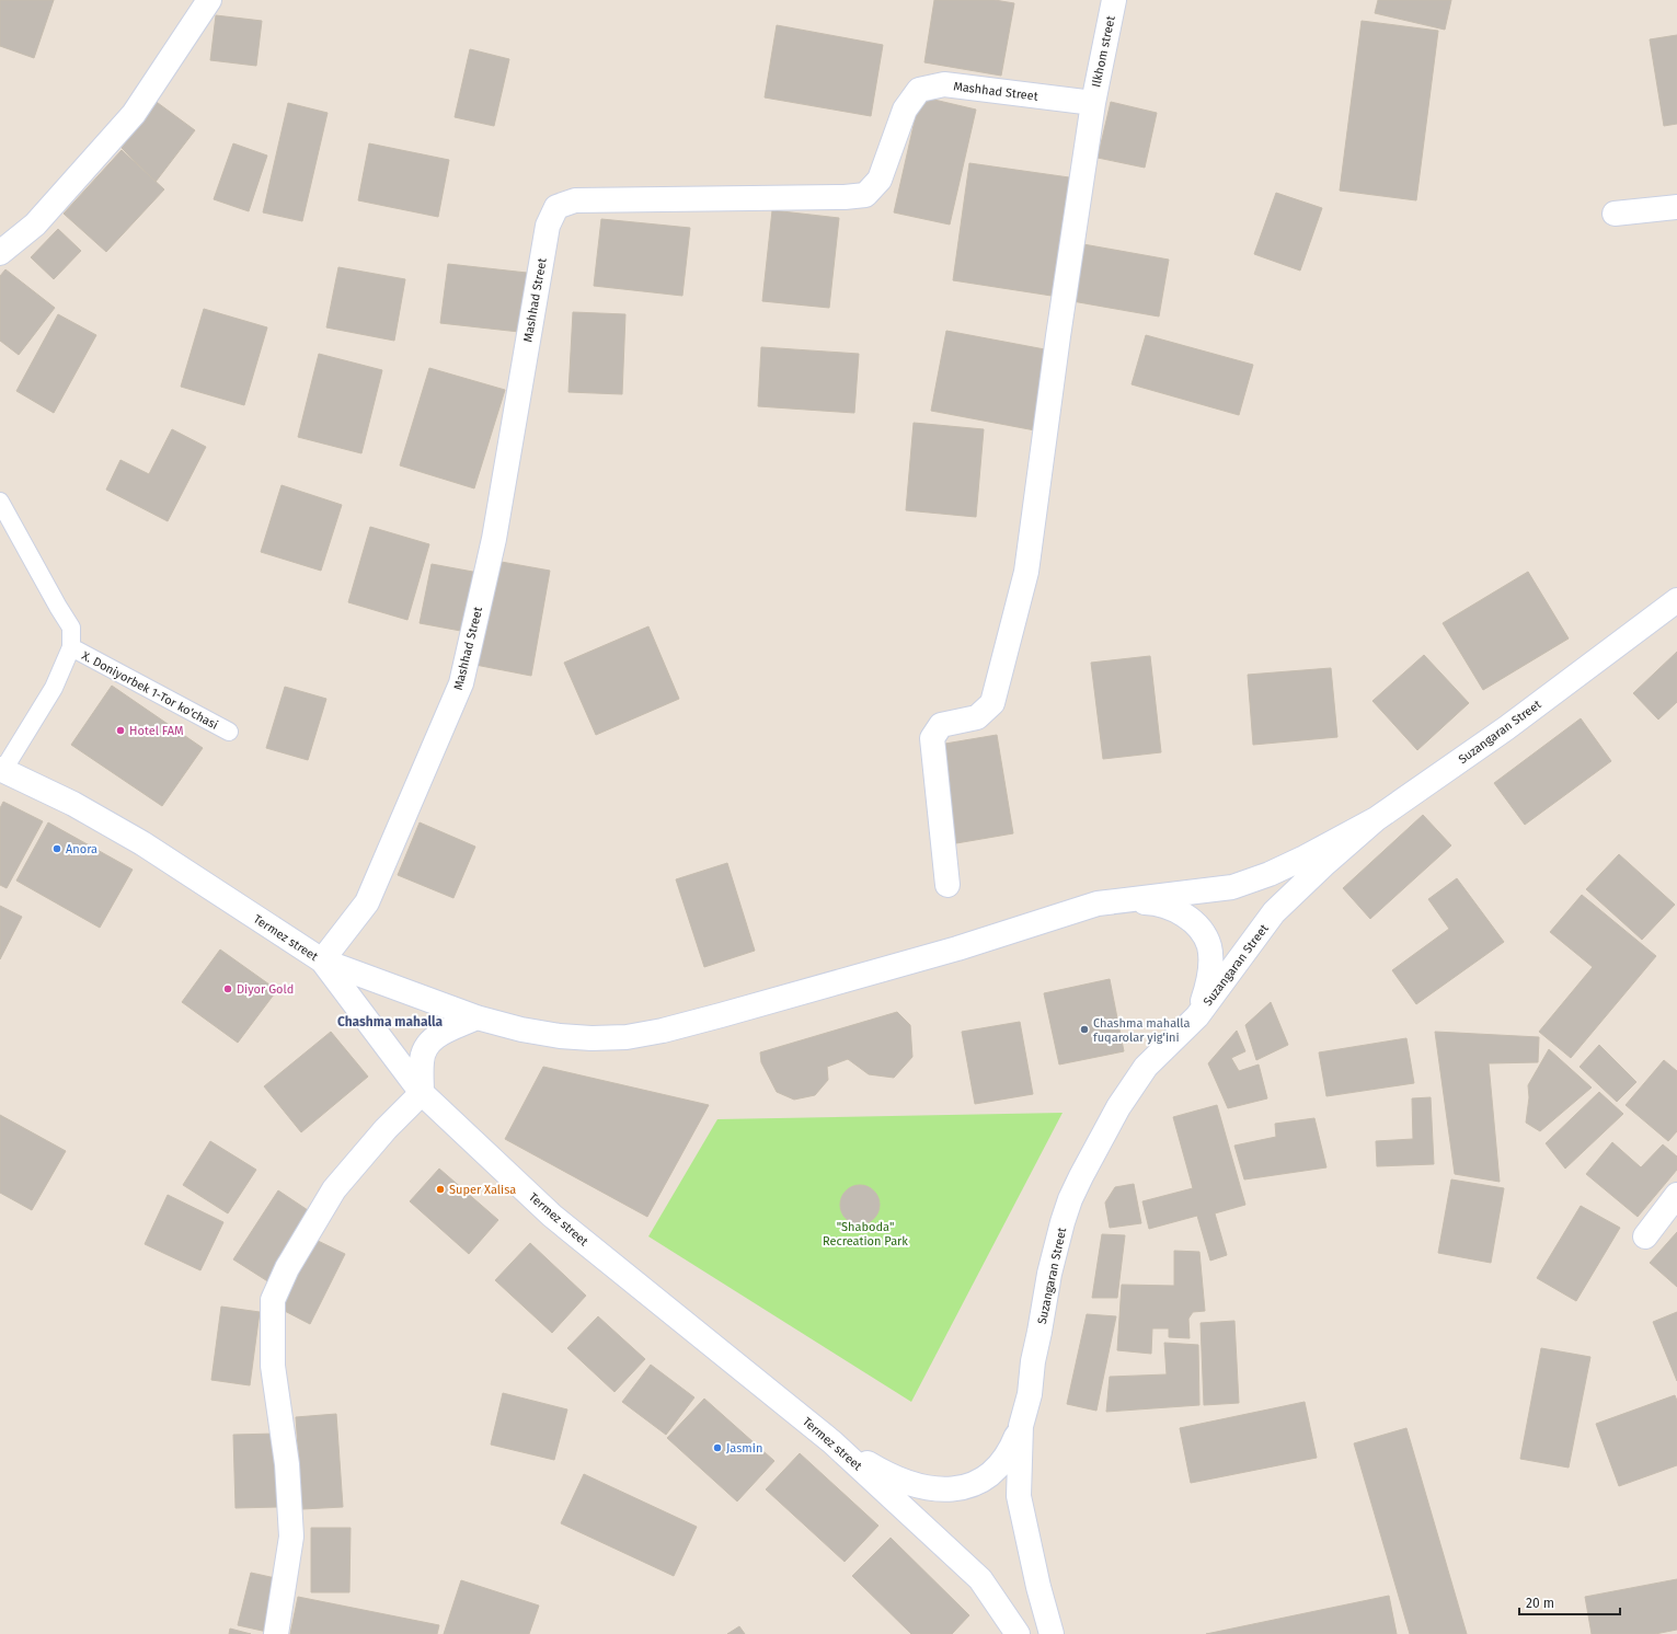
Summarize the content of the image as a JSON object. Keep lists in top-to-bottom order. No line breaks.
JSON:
{"streets":{"main road":["Ilkhom street","Mashhad Street","Suzangaran Street","Termez street"],"lane":["X. Doniyorbek 1-Tor ko'chasi"]},"crossings":[["Ilkhom street","Mashhad Street"],["Mashhad Street","Termez street"],["X. Doniyorbek 1-Tor ko'chasi","Termez street"]],"districts":["Chashma mahalla"],"parks":["\"Shaboda\" Recreation Park"],"places":["Hotel FAM","Anora","Diyor Gold","Chashma mahalla fuqarolar yig'ini","Super Xalisa","Jasmin"],"scale_bar":"20 m"}
